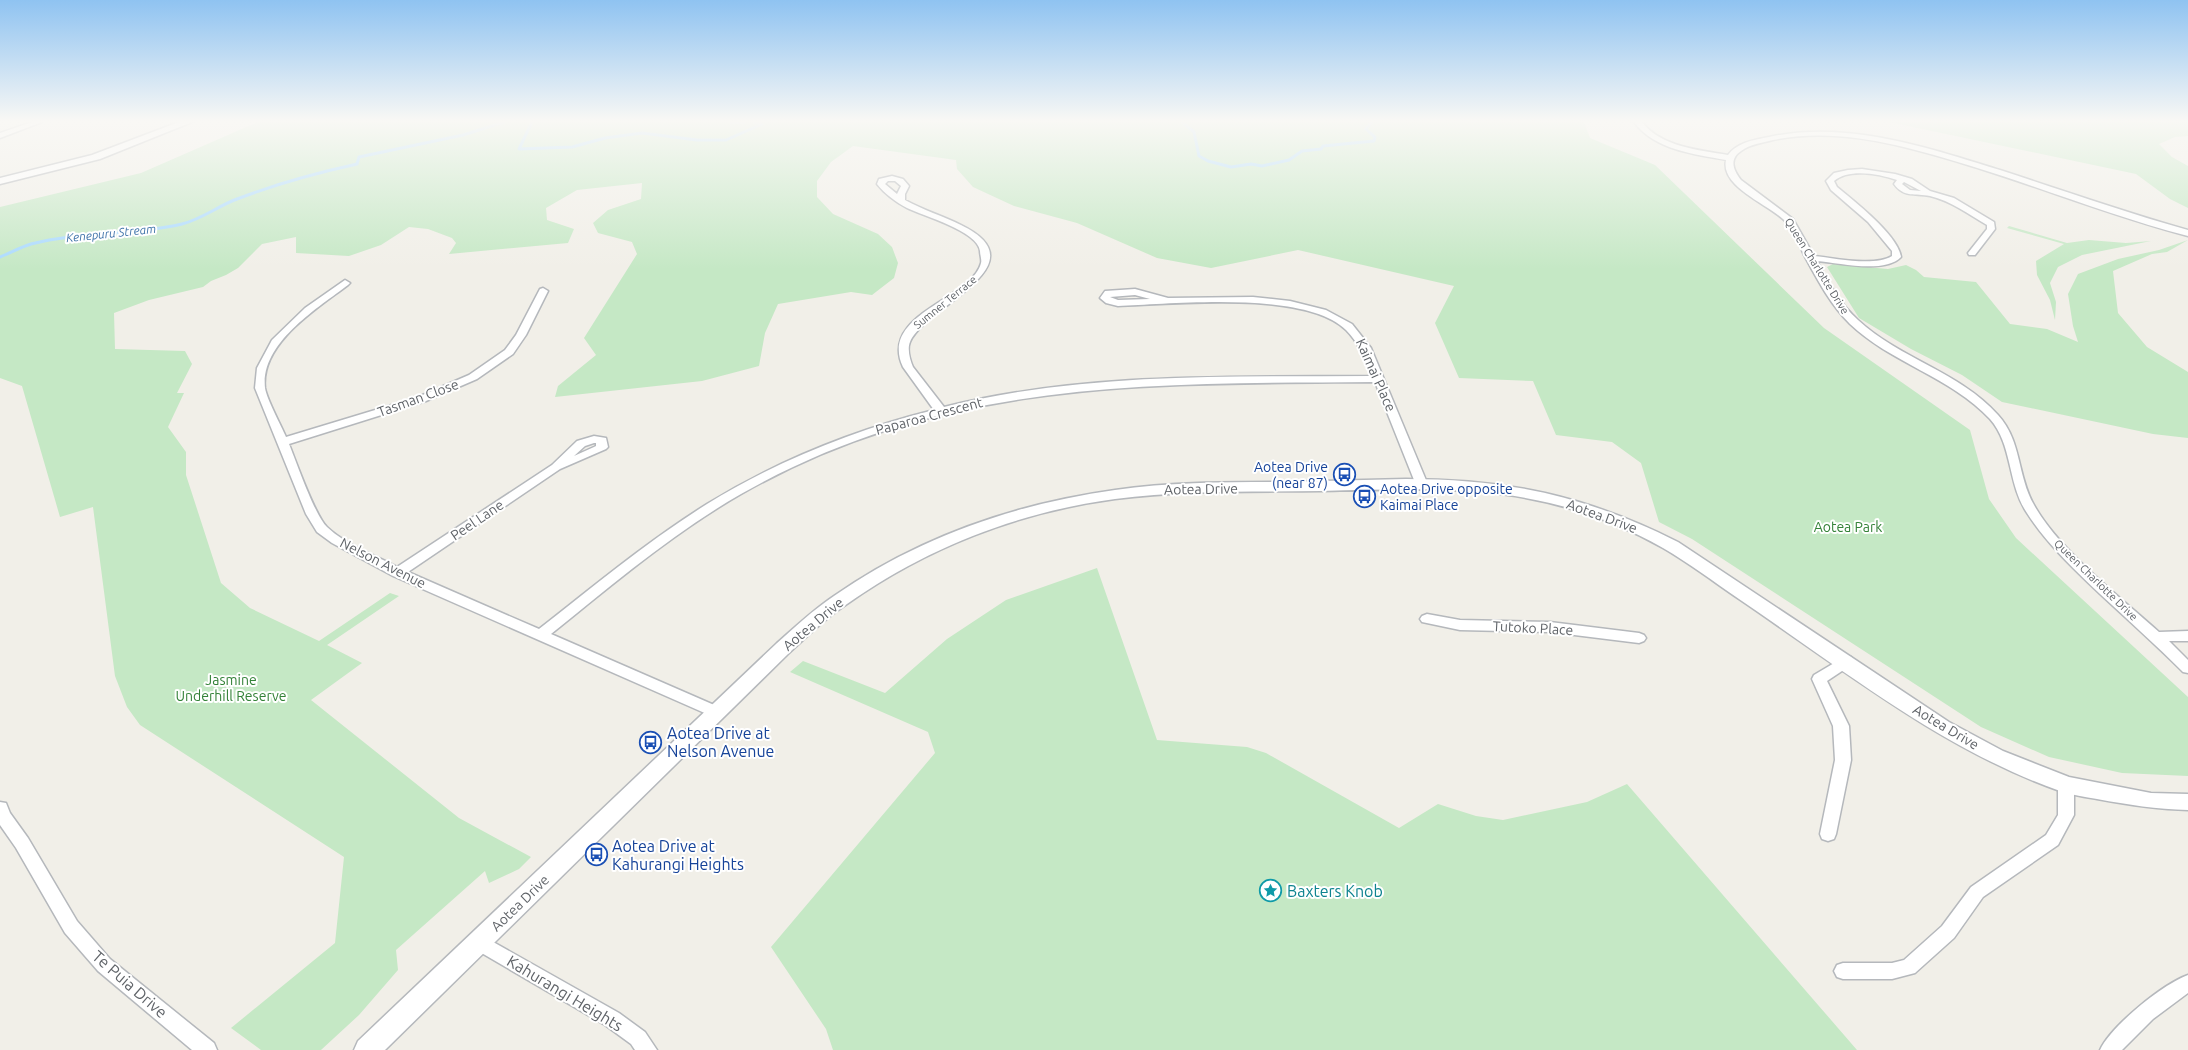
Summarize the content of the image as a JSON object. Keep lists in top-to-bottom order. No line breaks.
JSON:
{"streets":{"street":["Queen Charlotte Drive","Sumner Terrace","Kaimai Place","Tasman Close","Paparoa Crescent","Aotea Drive","Peel Lane","Nelson Avenue","Tutoko Place","Te Puia Drive","Kahurangi Heights"]},"crossings":[["Sumner Terrace","Paparoa Crescent"],["Kaimai Place","Paparoa Crescent"],["Kaimai Place","Aotea Drive"],["Tasman Close","Nelson Avenue"],["Paparoa Crescent","Nelson Avenue"],["Aotea Drive","Nelson Avenue"],["Aotea Drive","Kahurangi Heights"],["Peel Lane","Nelson Avenue"]],"water":["Kenepuru Stream"],"parks":["Aotea Park","Jasmine Underhill Reserve"],"places":{"bus stop":["Aotea Drive (near 87)","Aotea Drive opposite Kaimai Place","Aotea Drive at Nelson Avenue","Aotea Drive at Kahurangi Heights"],"place":["Baxters Knob"]}}
